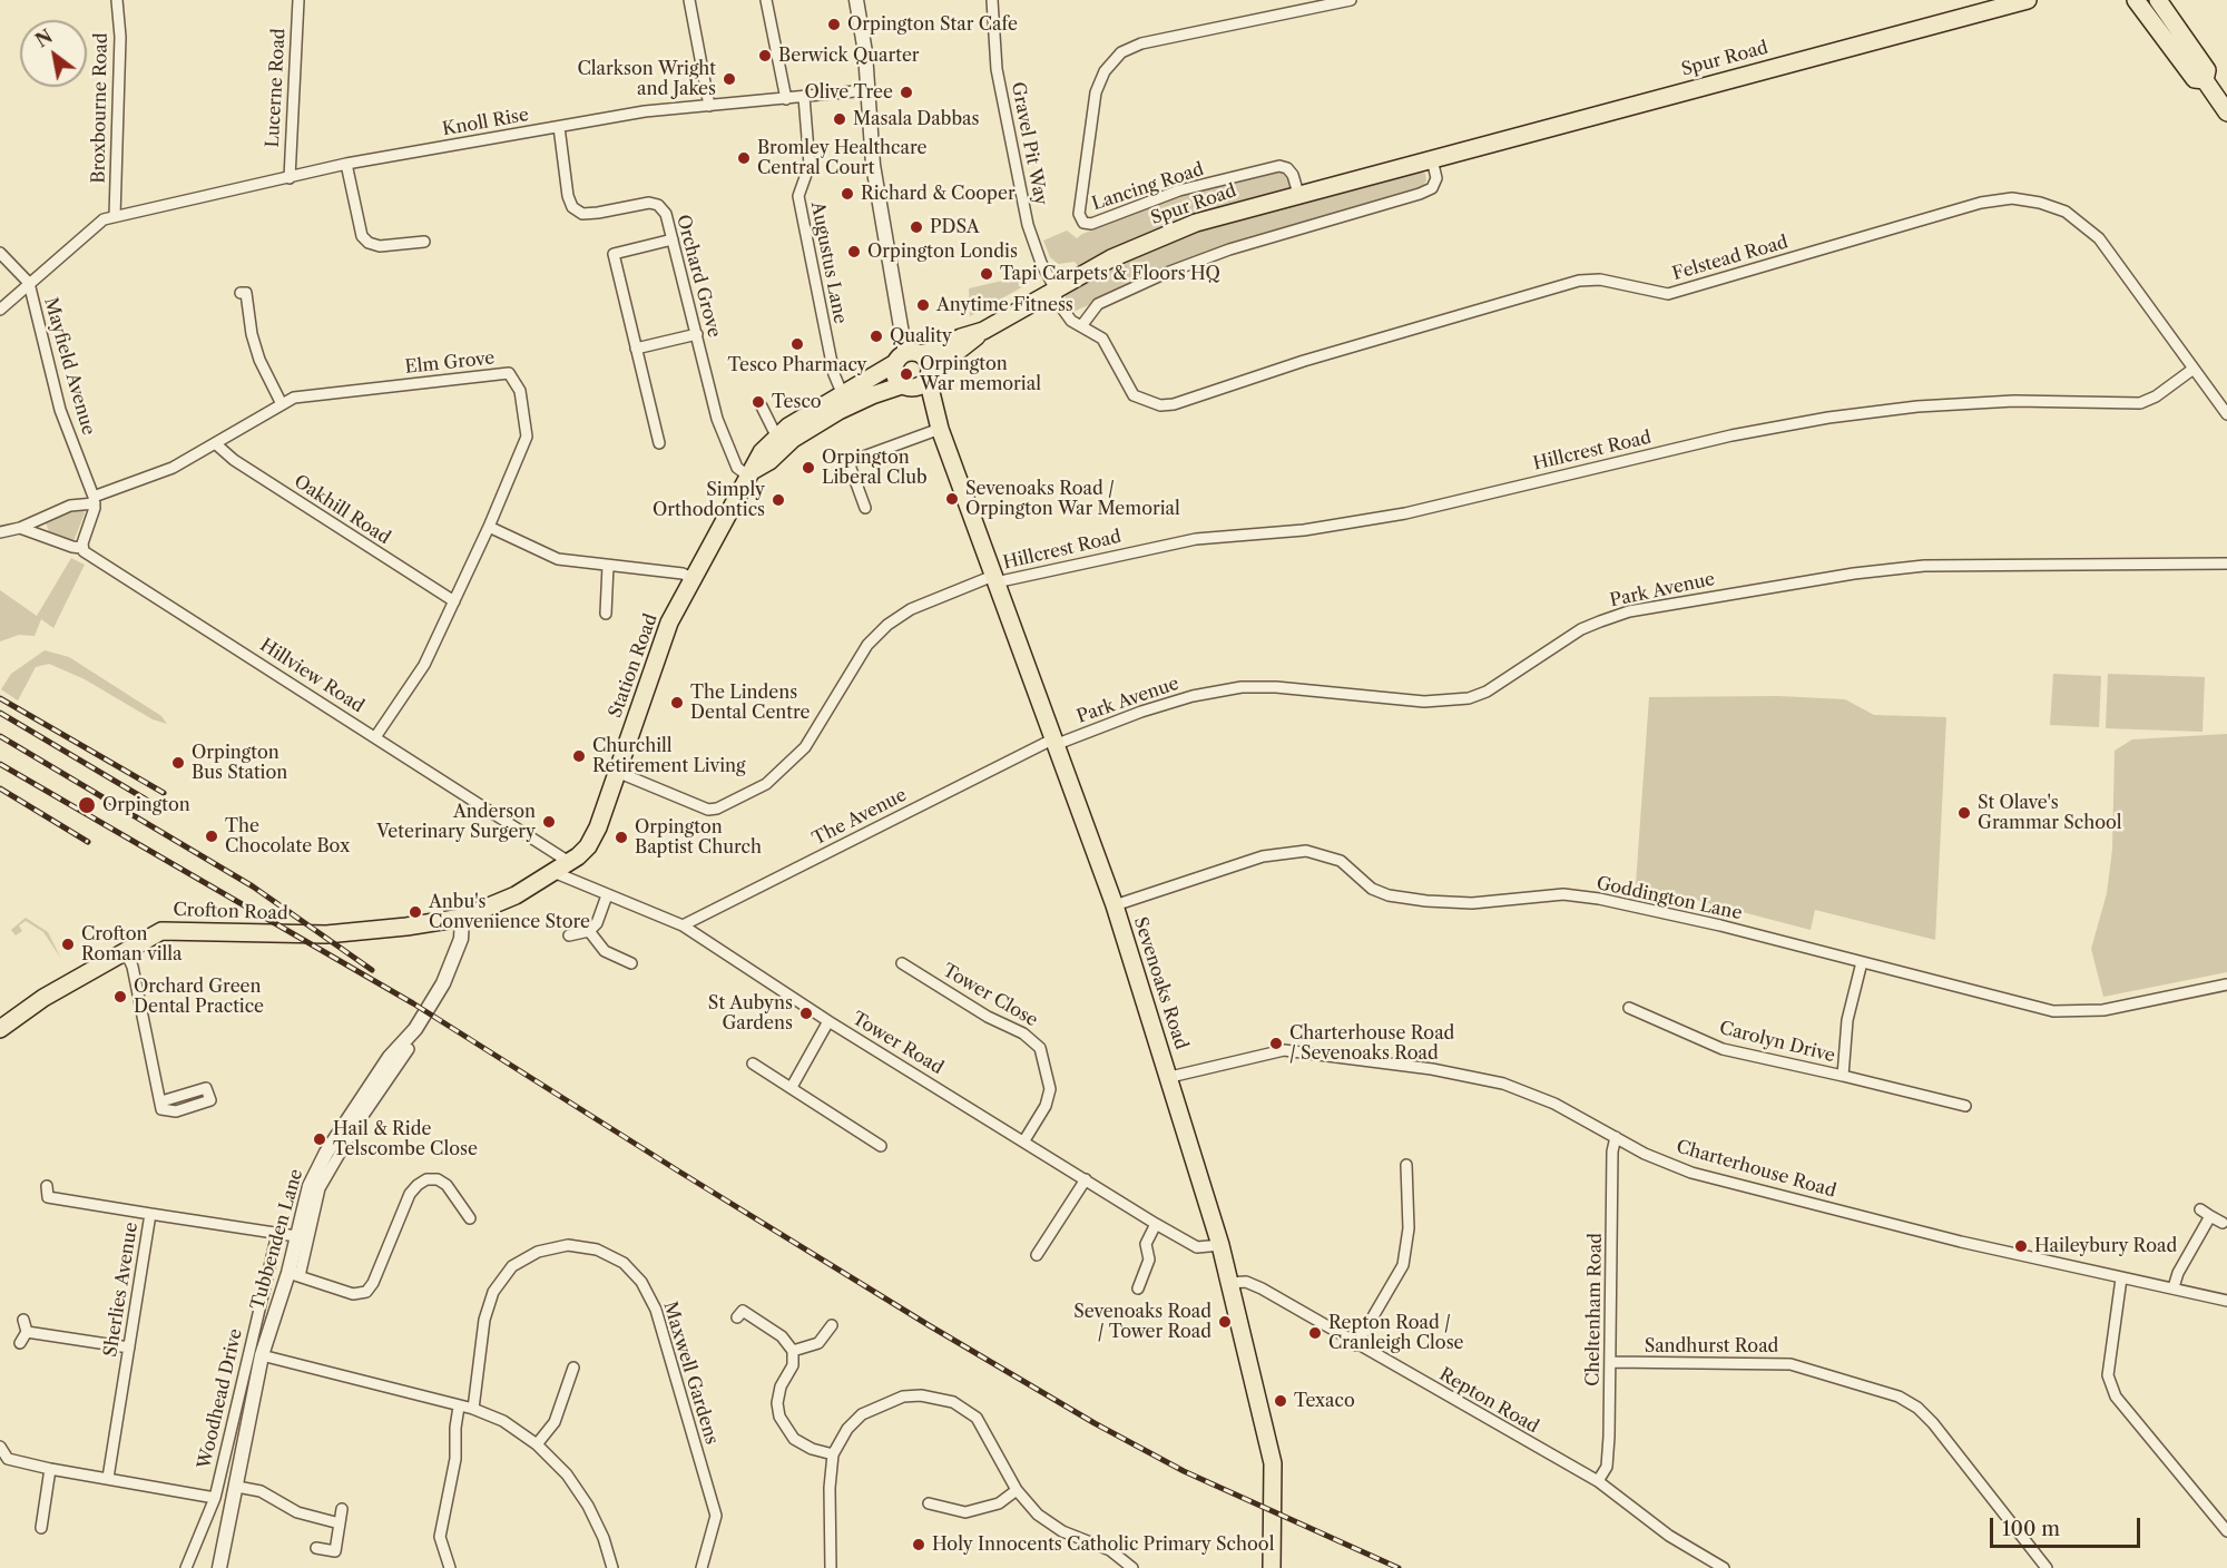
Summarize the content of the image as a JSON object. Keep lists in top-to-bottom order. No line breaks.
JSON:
{"streets":{"main road":["Spur Road","Station Road","Crofton Road","Sevenoaks Road"],"street":["Lucerne Road","Broxbourne Road","Knoll Rise","Gravel Pit Way","Lancing Road","Felstead Road","Augustus Lane","Orchard Grove","Elm Grove","Mayfield Avenue","Hillcrest Road","Oakhill Road","Park Avenue","Hillview Road","The Avenue","Goddington Lane","Tower Close","Carolyn Drive","Tower Road","Charterhouse Road","Tubbenden Lane","Sherlies Avenue","Cheltenham Road","Sandhurst Road","Maxwell Gardens","Woodhead Drive","Repton Road"]},"crossings":[["Spur Road","Gravel Pit Way"],["Spur Road","Lancing Road"],["Spur Road","Felstead Road"],["Spur Road","Station Road"],["Spur Road","Sevenoaks Road"],["Lucerne Road","Knoll Rise"],["Broxbourne Road","Knoll Rise"],["Knoll Rise","Augustus Lane"],["Knoll Rise","Orchard Grove"],["Knoll Rise","Mayfield Avenue"],["Gravel Pit Way","Felstead Road"],["Felstead Road","Hillcrest Road"],["Augustus Lane","Station Road"],["Orchard Grove","Station Road"],["Elm Grove","Mayfield Avenue"],["Elm Grove","Oakhill Road"],["Elm Grove","Hillview Road"],["Hillcrest Road","Station Road"],["Hillcrest Road","Sevenoaks Road"],["Park Avenue","The Avenue"],["Park Avenue","Sevenoaks Road"],["Station Road","Hillview Road"],["Station Road","Crofton Road"],["Station Road","Sevenoaks Road"],["Station Road","Tower Road"],["Station Road","Tubbenden Lane"],["The Avenue","Sevenoaks Road"],["The Avenue","Tower Road"],["Goddington Lane","Sevenoaks Road"],["Sevenoaks Road","Tower Road"],["Sevenoaks Road","Charterhouse Road"],["Sevenoaks Road","Repton Road"],["Tower Close","Tower Road"],["Charterhouse Road","Cheltenham Road"],["Tubbenden Lane","Sherlies Avenue"],["Sherlies Avenue","Woodhead Drive"],["Cheltenham Road","Sandhurst Road"],["Cheltenham Road","Repton Road"]],"places":["Orpington Star Cafe","Berwick Quarter","Clarkson Wright and Jakes","Olive Tree","Masala Dabbas","Bromley Healthcare Central Court","Richard & Cooper","PDSA","Orpington Londis","Tapi Carpets & Floors HQ","Anytime Fitness","Quality","Tesco Pharmacy","Orpington War memorial","Tesco","Orpington Liberal Club","Sevenoaks Road / Orpington War Memorial","Simply Orthodontics","The Lindens Dental Centre","Churchill Retirement Living","Orpington Bus Station","Orpington","St Olave's Grammar School","Anderson Veterinary Surgery","The Chocolate Box","Orpington Baptist Church","Anbu's Convenience Store","Crofton Roman villa","Orchard Green Dental Practice","St Aubyns Gardens","Charterhouse Road / Sevenoaks Road","Hail & Ride Telscombe Close","Haileybury Road","Sevenoaks Road / Tower Road","Repton Road / Cranleigh Close","Texaco","Holy Innocents Catholic Primary School"],"scale_bar":"100 m","north":"top left"}
